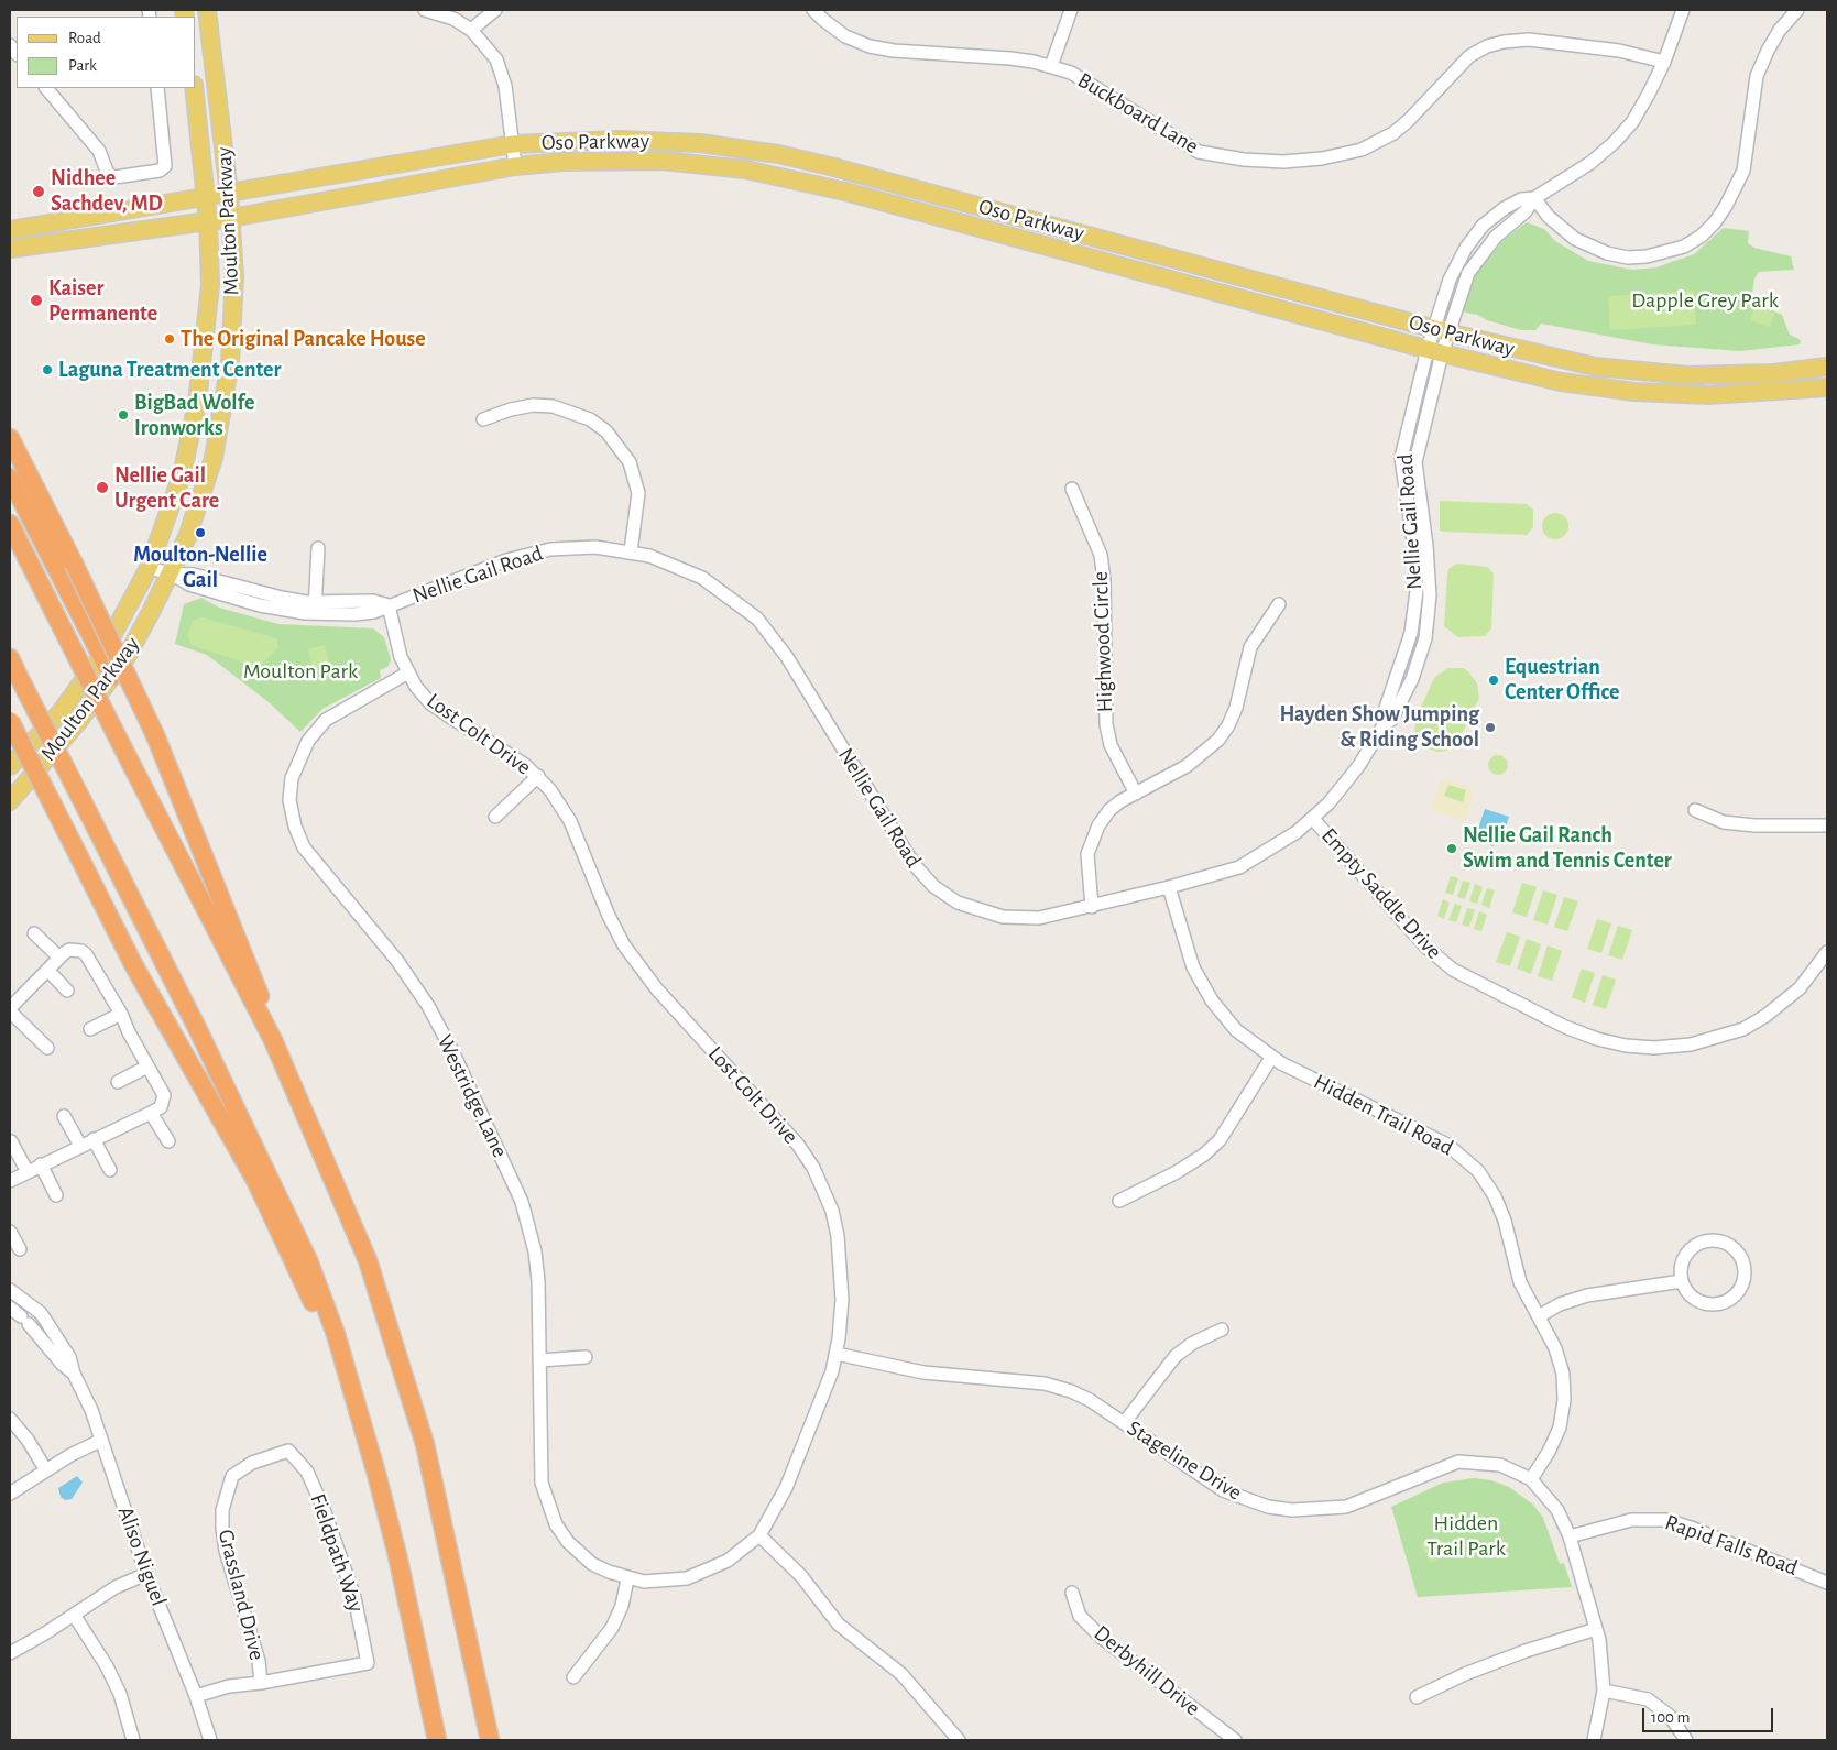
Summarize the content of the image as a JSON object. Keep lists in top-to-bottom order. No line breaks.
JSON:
{"streets":{"main road":["Oso Parkway","Moulton Parkway"],"street":["Buckboard Lane","Nellie Gail Road","Highwood Circle","Lost Colt Drive","Empty Saddle Drive","Westridge Lane","Hidden Trail Road","Stageline Drive","Rapid Falls Road","Fieldpath Way","Aliso Niguel","Grassland Drive","Derbyhill Drive"]},"crossings":[["Buckboard Lane","Nellie Gail Road"],["Oso Parkway","Moulton Parkway"],["Oso Parkway","Nellie Gail Road"],["Moulton Parkway","Nellie Gail Road"],["Nellie Gail Road","Lost Colt Drive"],["Nellie Gail Road","Empty Saddle Drive"],["Nellie Gail Road","Hidden Trail Road"],["Lost Colt Drive","Westridge Lane"],["Lost Colt Drive","Stageline Drive"],["Hidden Trail Road","Stageline Drive"],["Fieldpath Way","Grassland Drive"]],"parks":["Dapple Grey Park","Moulton Park","Hidden Trail Park"],"places":["Nidhee Sachdev, MD","Kaiser Permanente","The Original Pancake House","Laguna Treatment Center","BigBad Wolfe Ironworks","Nellie Gail Urgent Care","Moulton-Nellie Gail","Equestrian Center Office","Hayden Show Jumping & Riding School","Nellie Gail Ranch Swim and Tennis Center"],"legend":["Road","Park"],"scale_bar":"100 m"}
